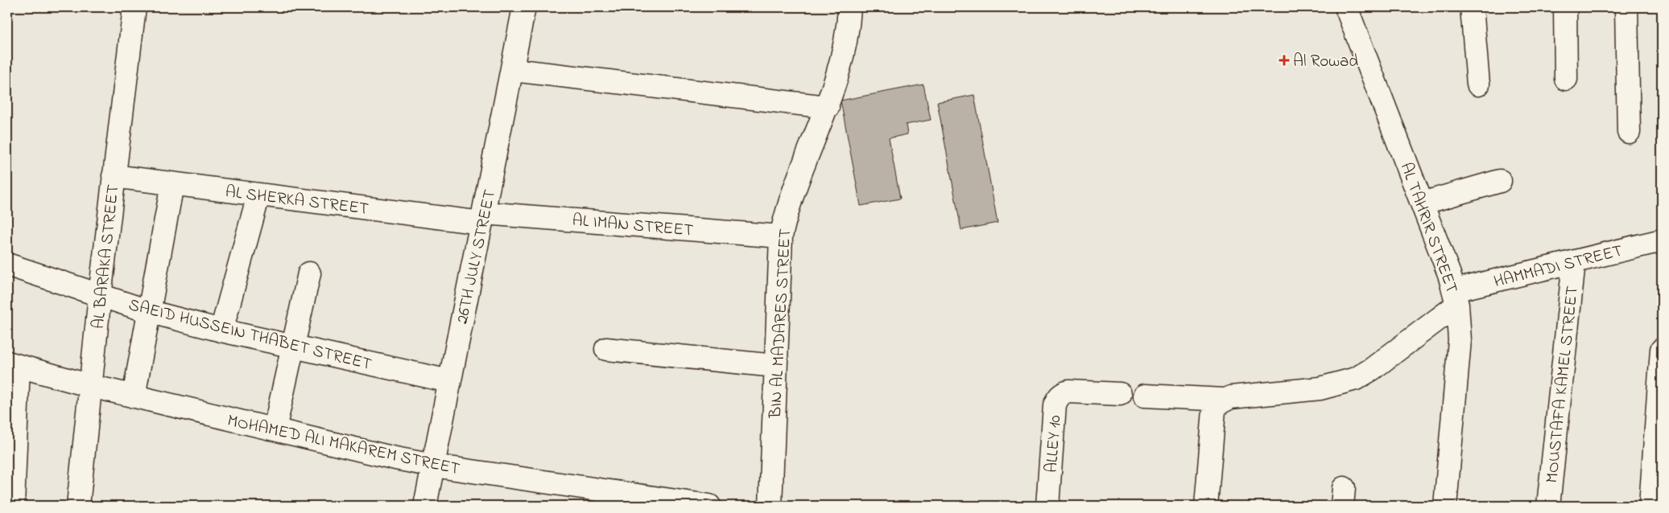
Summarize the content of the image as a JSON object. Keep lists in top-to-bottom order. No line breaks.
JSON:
{"streets":{"street":["AL SHERKA STREET","AL IMAN STREET","AL TAHRIR STREET","AL BARAKA STREET","26TH JULY STREET","HAMMADI STREET","BIN AL MADARES STREET","SAEID HUSSEIN THABET STREET","MOUSTAFA KAMEL STREET","MOHAMED ALI MAKAREM STREET","ALLEY 10"]},"crossings":[["AL SHERKA STREET","AL IMAN STREET"],["AL SHERKA STREET","AL BARAKA STREET"],["AL SHERKA STREET","26TH JULY STREET"],["AL IMAN STREET","26TH JULY STREET"],["AL IMAN STREET","BIN AL MADARES STREET"],["AL TAHRIR STREET","HAMMADI STREET"],["AL BARAKA STREET","SAEID HUSSEIN THABET STREET"],["AL BARAKA STREET","MOHAMED ALI MAKAREM STREET"],["26TH JULY STREET","SAEID HUSSEIN THABET STREET"],["26TH JULY STREET","MOHAMED ALI MAKAREM STREET"],["HAMMADI STREET","MOUSTAFA KAMEL STREET"]],"places":{"health":["Al Rowad"]}}
